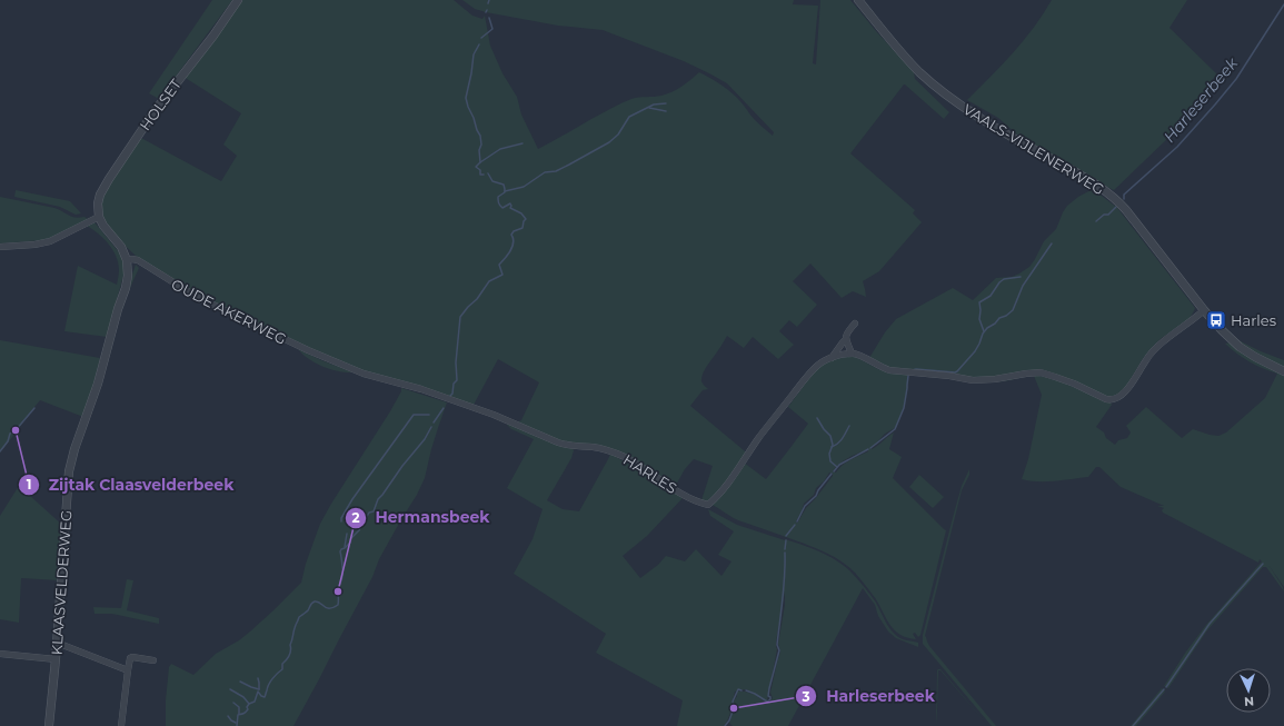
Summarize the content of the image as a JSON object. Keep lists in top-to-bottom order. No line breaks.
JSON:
{"streets":{"street":["HOLSET","VAALS-VIJLENERWEG","OUDE AKERWEG","HARLES","KLAASVELDERWEG"]},"crossings":[["OUDE AKERWEG","HARLES"],["OUDE AKERWEG","KLAASVELDERWEG"]],"water":["Harleserbeek"],"places":{"bus stop":["Harles"],"other":["Zijtak Claasvelderbeek","Hermansbeek","Harleserbeek"]},"north":"bottom"}
